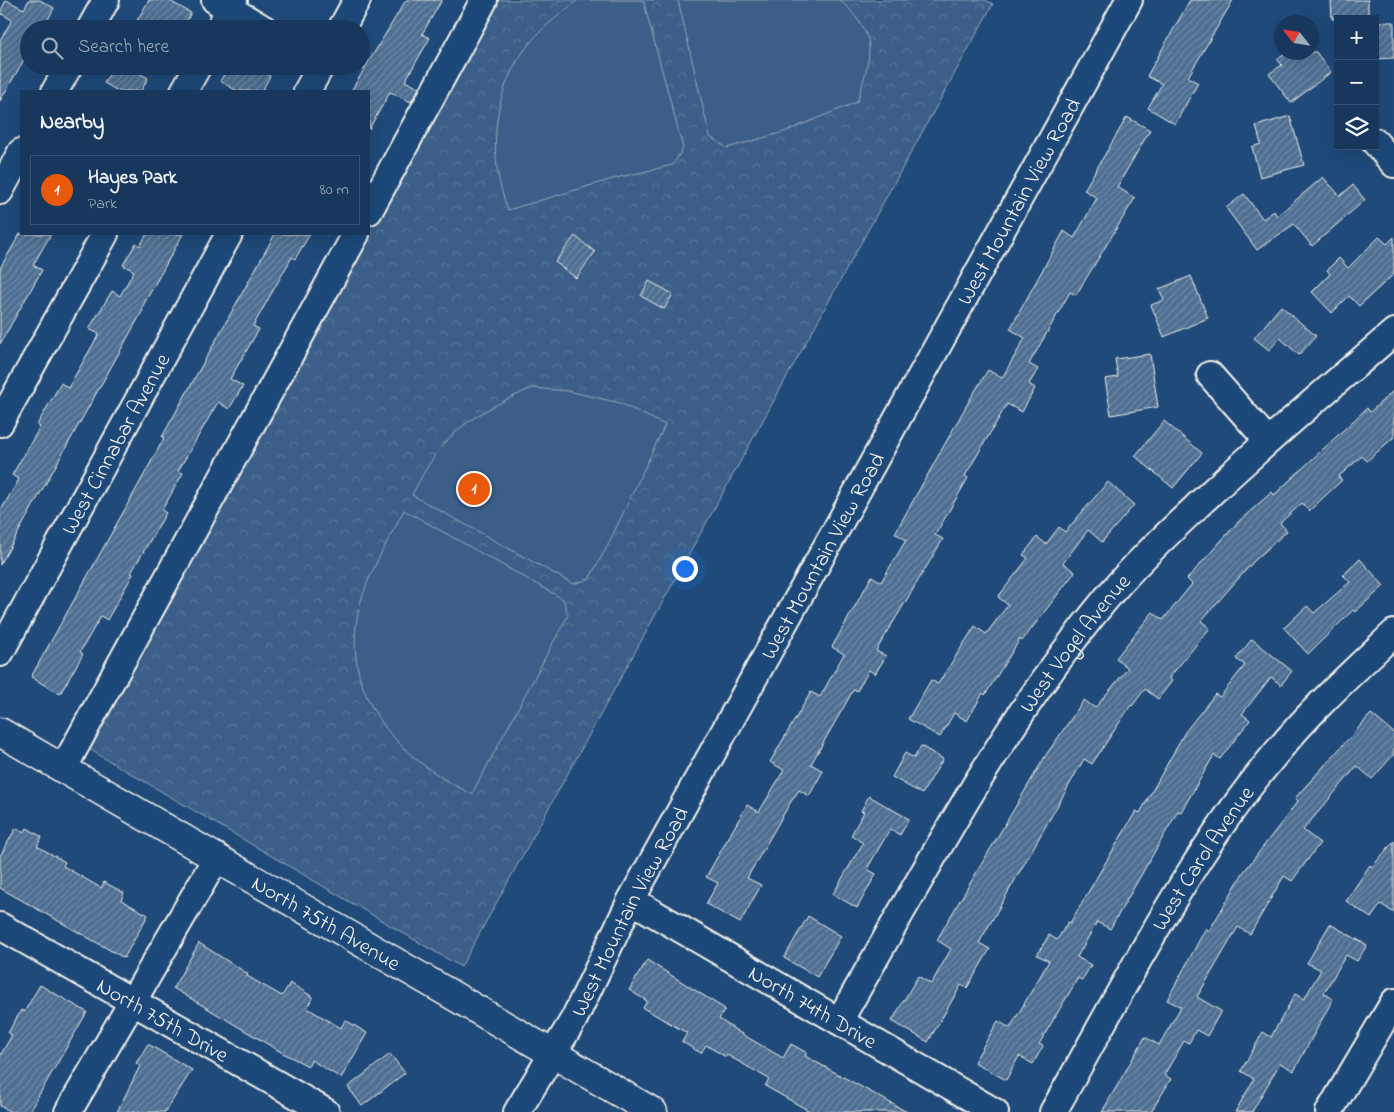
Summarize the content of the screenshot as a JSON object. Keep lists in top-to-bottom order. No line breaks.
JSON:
{"streets":{"main road":["North 75th Avenue"],"street":["West Mountain View Road","West Cinnabar Avenue","West Vogel Avenue","West Carol Avenue","North 74th Drive","North 75th Drive"]},"crossings":[["West Mountain View Road","North 75th Avenue"],["West Mountain View Road","North 74th Drive"],["West Vogel Avenue","North 74th Drive"]],"north":"top left","page":{"map_buttons":["+","−"],"search":"Search here","heading":"Nearby","list":[{"mark":"1","name":"Hayes Park","note":"Park","value":"80 m"}],"pins":"1"}}
